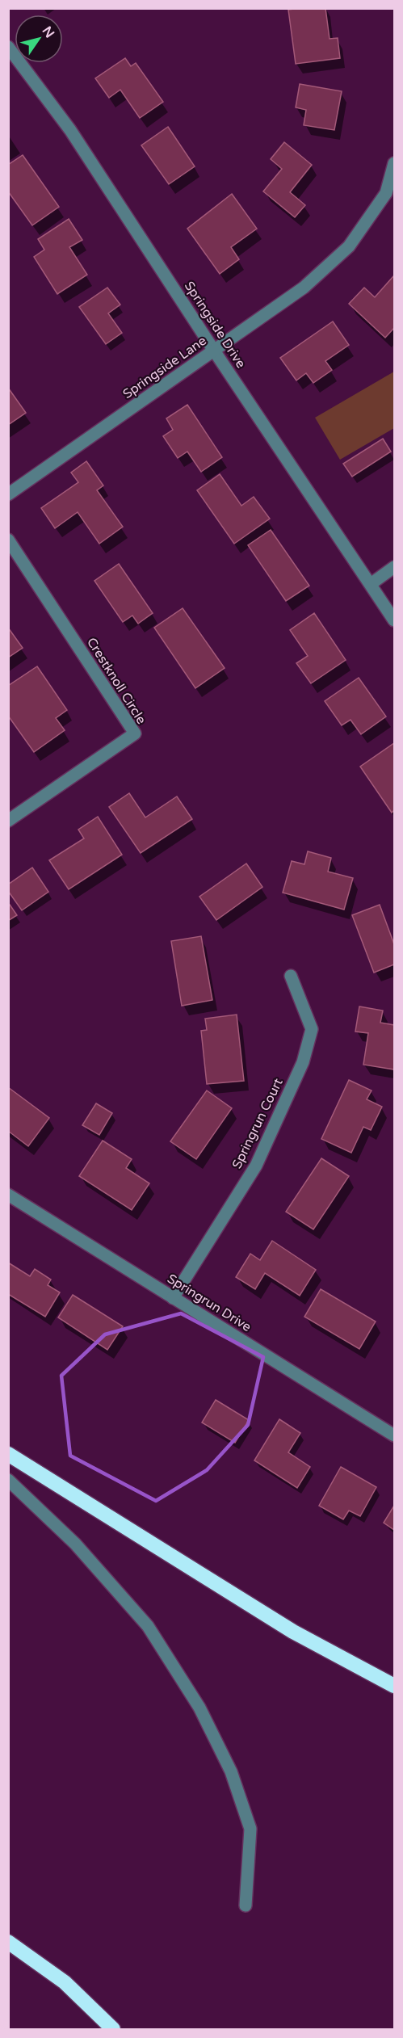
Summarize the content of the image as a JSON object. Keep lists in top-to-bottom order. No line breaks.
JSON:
{"streets":{"street":["Springside Drive","Springside Lane","Crestknoll Circle","Springrun Court","Springrun Drive"]},"crossings":[["Springside Drive","Springside Lane"],["Springrun Court","Springrun Drive"]],"north":"top right"}
